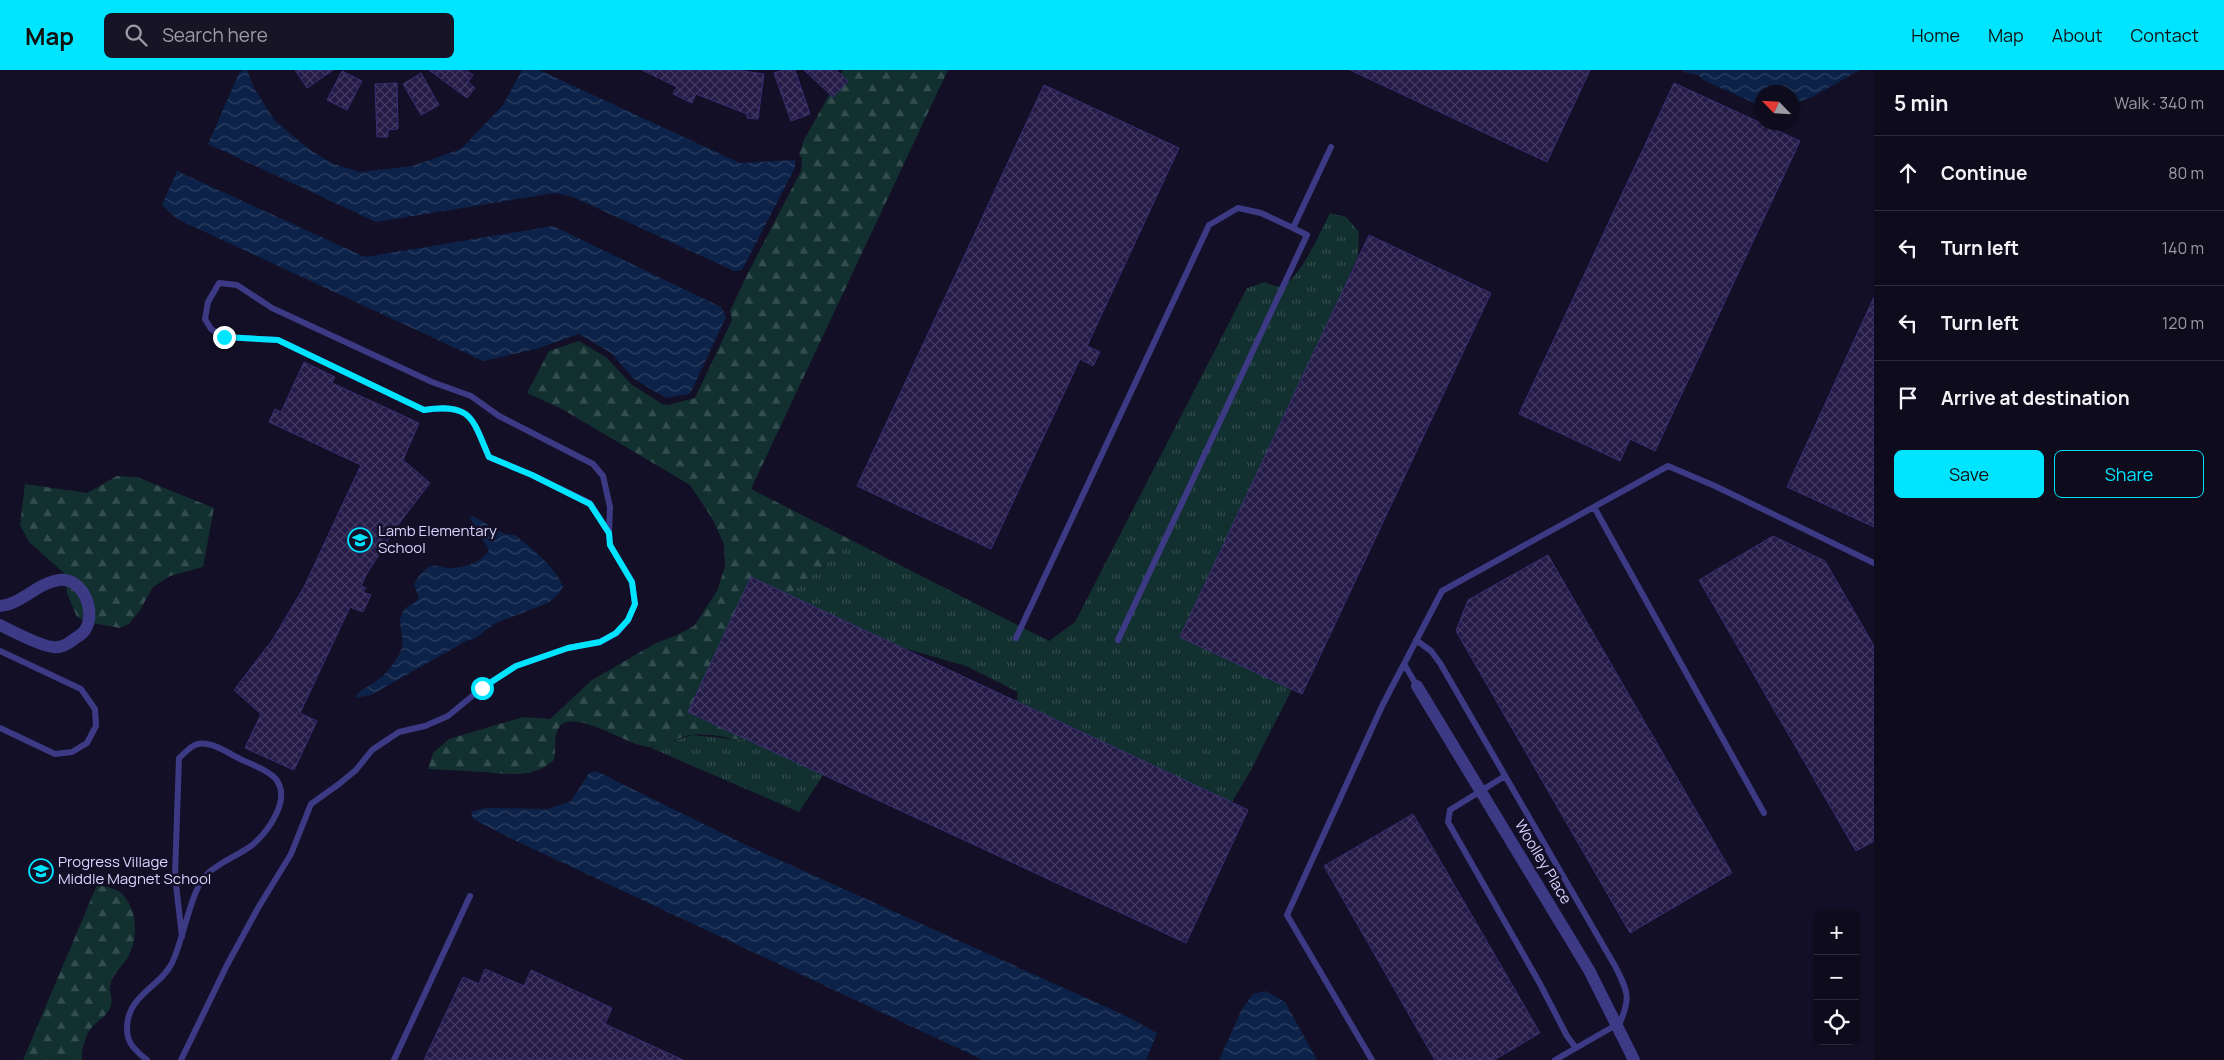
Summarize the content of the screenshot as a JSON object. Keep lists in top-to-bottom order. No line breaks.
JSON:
{"streets":{"street":["Woolley Place"]},"places":{"school or university":["Lamb Elementary School","Progress Village Middle Magnet School"]},"north":"top left","page":{"header":"Map","search":"Search here","nav":["Home","Map","About","Contact"],"heading":["5 min","Walk · 340 m"],"list":[["Continue","80 m"],["Turn left","140 m"],["Turn left","120 m"],"Arrive at destination"],"buttons":["Save","Share"],"map_buttons":["+","−"]}}
